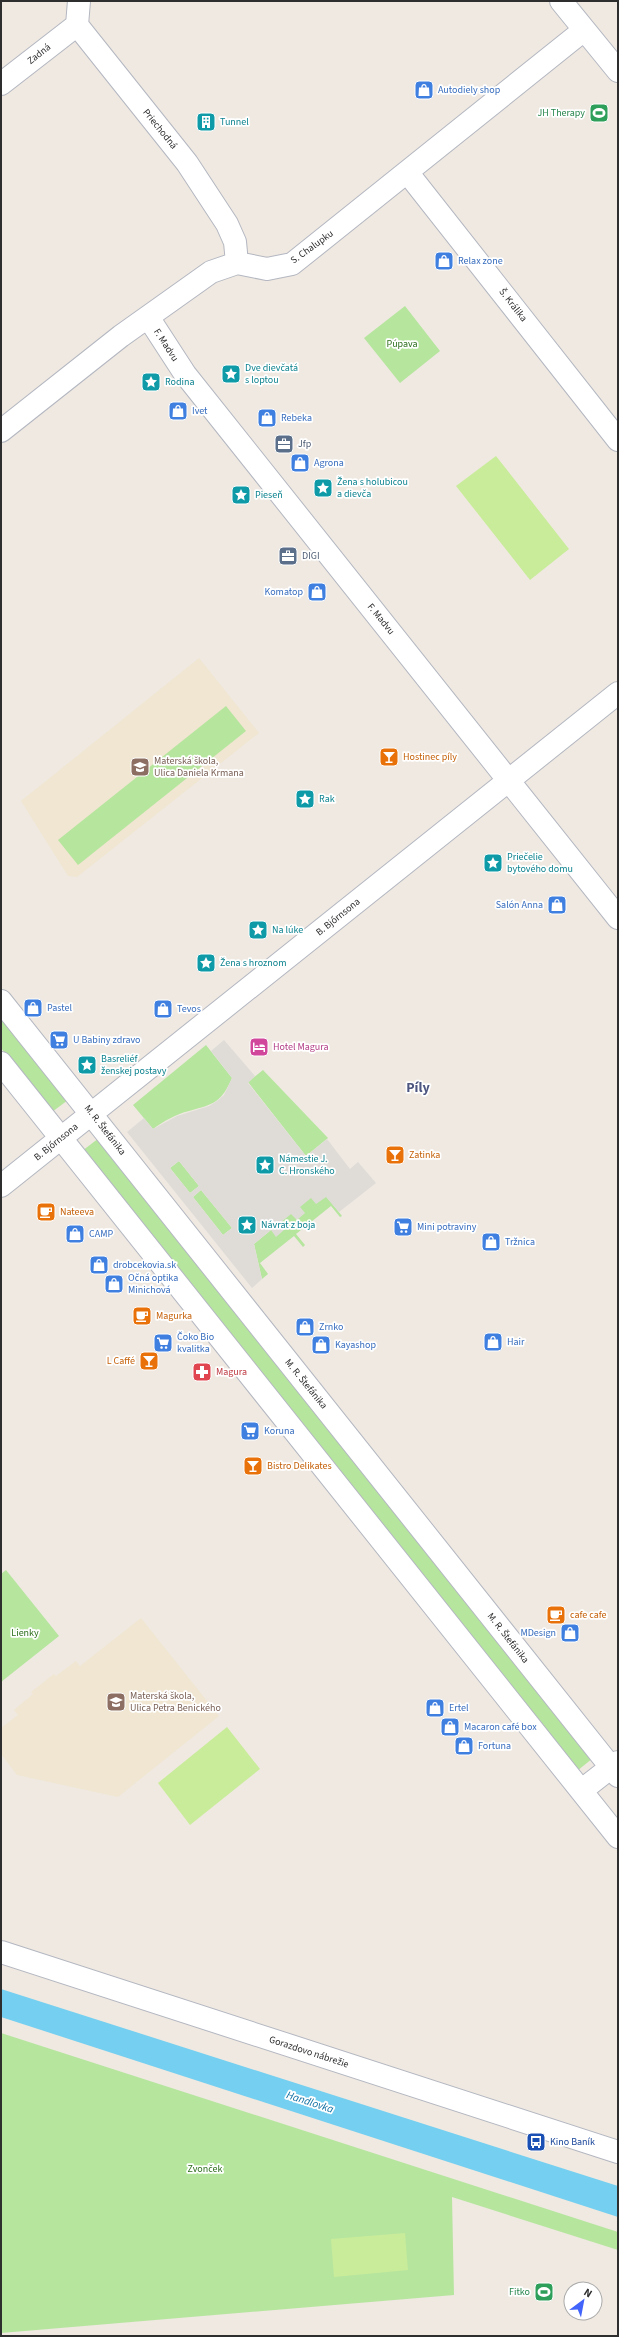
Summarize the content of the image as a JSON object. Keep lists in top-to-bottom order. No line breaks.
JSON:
{"streets":{"street":["Zadná","Priechodná","S. Chalupku","Š. Králika","F. Madvu","B. Bjőrnsona","M. R. Štefánika","Gorazdovo nábrežie"]},"crossings":[["Zadná","Priechodná"],["Priechodná","S. Chalupku"],["S. Chalupku","Š. Králika"],["F. Madvu","B. Bjőrnsona"],["B. Bjőrnsona","M. R. Štefánika"]],"districts":["Píly"],"water":["Handlovka"],"parks":["Púpava","Lienky","Zvonček"],"places":{"shop":["Autodiely shop","Relax zone","Ivet","Rebeka","Agrona","Komatop","Salón Anna","Pastel","Tevos","CAMP","Tržnica","drobcekovia.sk","Očná optika Minichová","Zrnko","Hair","Kayashop","MDesign","Ertel","Macaron café box","Fortuna"],"sports":["JH Therapy","Fitko"],"building":["Tunnel"],"place":["Dve dievčatá s loptou","Rodina","Žena s holubicou a dievča","Pieseň","Rak","Priečelie bytového domu","Na lúke","Žena s hroznom","Basreliéf ženskej postavy","Námestie J. C. Hronského","Návrat z boja"],"office":["Jfp","DIGI"],"bar":["Hostinec píly","Zatinka","L Caffé","Bistro Delikates"],"school or university":["Materská škola, Ulica Daniela Krmana","Materská škola, Ulica Petra Benického"],"supermarket":["U Babiny zdravo","Mini potraviny","Čoko Bio kvalitka","Koruna"],"hotel":["Hotel Magura"],"cafe":["Nateeva","Magurka","cafe cafe"],"pharmacy":["Magura"],"bus stop":["Kino Baník"]},"north":"top right"}
